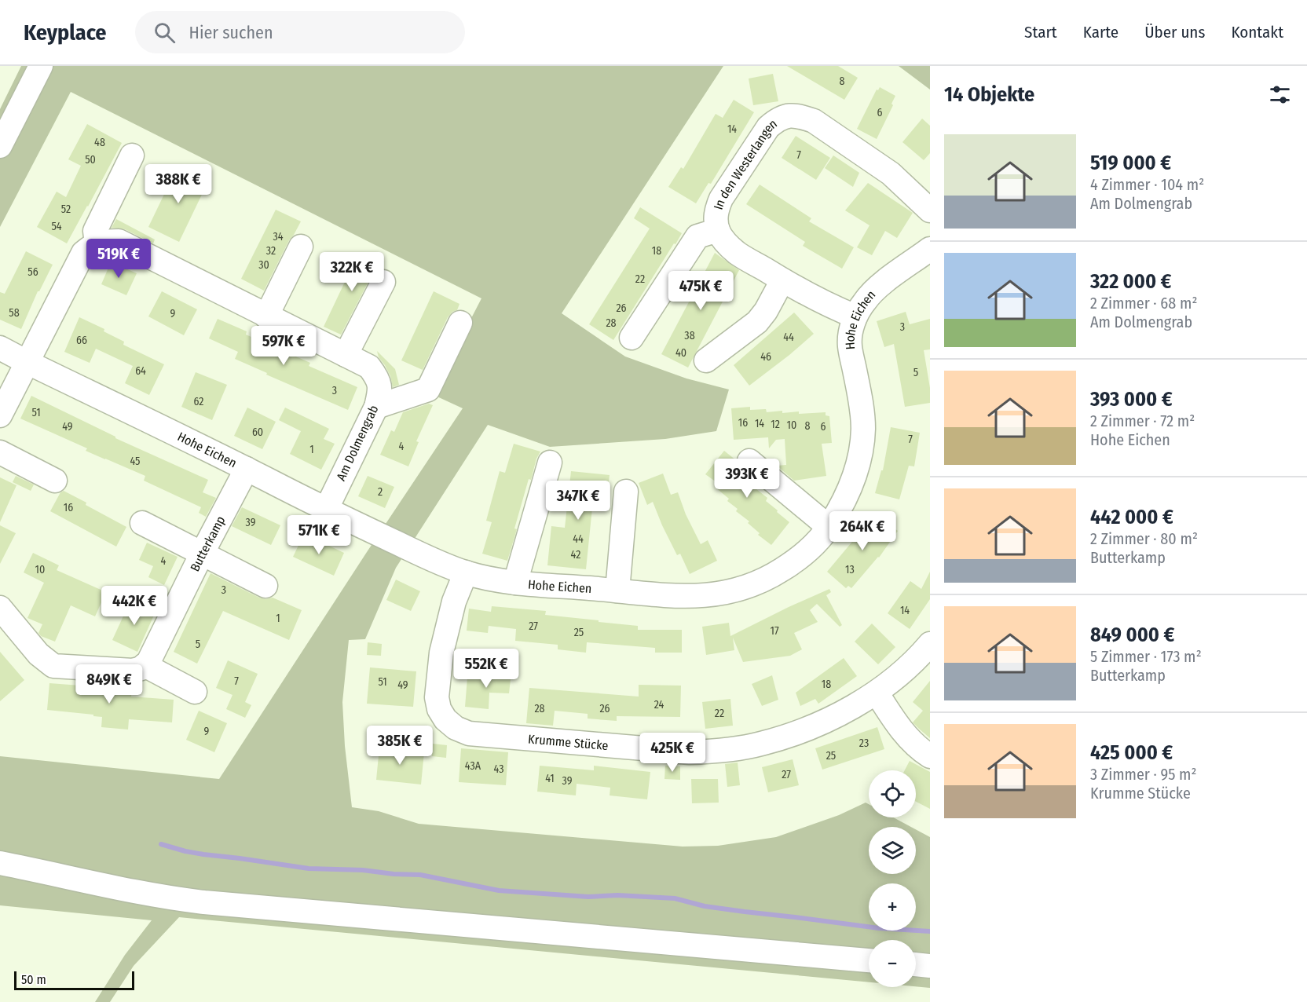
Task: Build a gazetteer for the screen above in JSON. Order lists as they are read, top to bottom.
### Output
{
  "streets": {
    "street": [
      "In den Westerlangen",
      "Hohe Eichen",
      "Am Dolmengrab",
      "Butterkamp",
      "Krumme Stücke"
    ]
  },
  "crossings": [
    ["In den Westerlangen", "Hohe Eichen"],
    ["Hohe Eichen", "Am Dolmengrab"],
    ["Hohe Eichen", "Butterkamp"],
    ["Hohe Eichen", "Krumme Stücke"]
  ],
  "house_numbers": [
    "8",
    "6",
    "14",
    "48",
    "7",
    "50",
    "52",
    "54",
    "34",
    "32",
    "18",
    "30",
    "56",
    "22",
    "26",
    "58",
    "9",
    "28",
    "3",
    "38",
    "44",
    "66",
    "40",
    "46",
    "64",
    "5",
    "3",
    "62",
    "51",
    "16",
    "14",
    "12",
    "10",
    "8",
    "49",
    "6",
    "60",
    "7",
    "4",
    "1",
    "45",
    "2",
    "16",
    "39",
    "44",
    "42",
    "4",
    "10",
    "13",
    "3",
    "14",
    "1",
    "27",
    "17",
    "25",
    "5",
    "7",
    "51",
    "18",
    "49",
    "24",
    "28",
    "26",
    "22",
    "9",
    "23",
    "25",
    "43A",
    "43",
    "27",
    "41",
    "39"
  ],
  "scale_bar": "50 m",
  "page": {
    "header": "Keyplace",
    "search": "Hier suchen",
    "nav": [
      "Start",
      "Karte",
      "Über uns",
      "Kontakt"
    ],
    "heading": "14 Objekte",
    "list": [
      {
        "name": "519 000 €",
        "note": "4 Zimmer · 104 m² · Am Dolmengrab"
      },
      {
        "name": "322 000 €",
        "note": "2 Zimmer · 68 m² · Am Dolmengrab"
      },
      {
        "name": "393 000 €",
        "note": "2 Zimmer · 72 m² · Hohe Eichen"
      },
      {
        "name": "442 000 €",
        "note": "2 Zimmer · 80 m² · Butterkamp"
      },
      {
        "name": "849 000 €",
        "note": "5 Zimmer · 173 m² · Butterkamp"
      },
      {
        "name": "425 000 €",
        "note": "3 Zimmer · 95 m² · Krumme Stücke"
      }
    ],
    "price": [
      "388K €",
      "519K €",
      "322K €",
      "475K €",
      "597K €",
      "393K €",
      "347K €",
      "264K €",
      "571K €",
      "442K €",
      "552K €",
      "849K €",
      "385K €",
      "425K €"
    ],
    "map_buttons": ["+", "−"],
    "scale": "50 m"
  }
}
